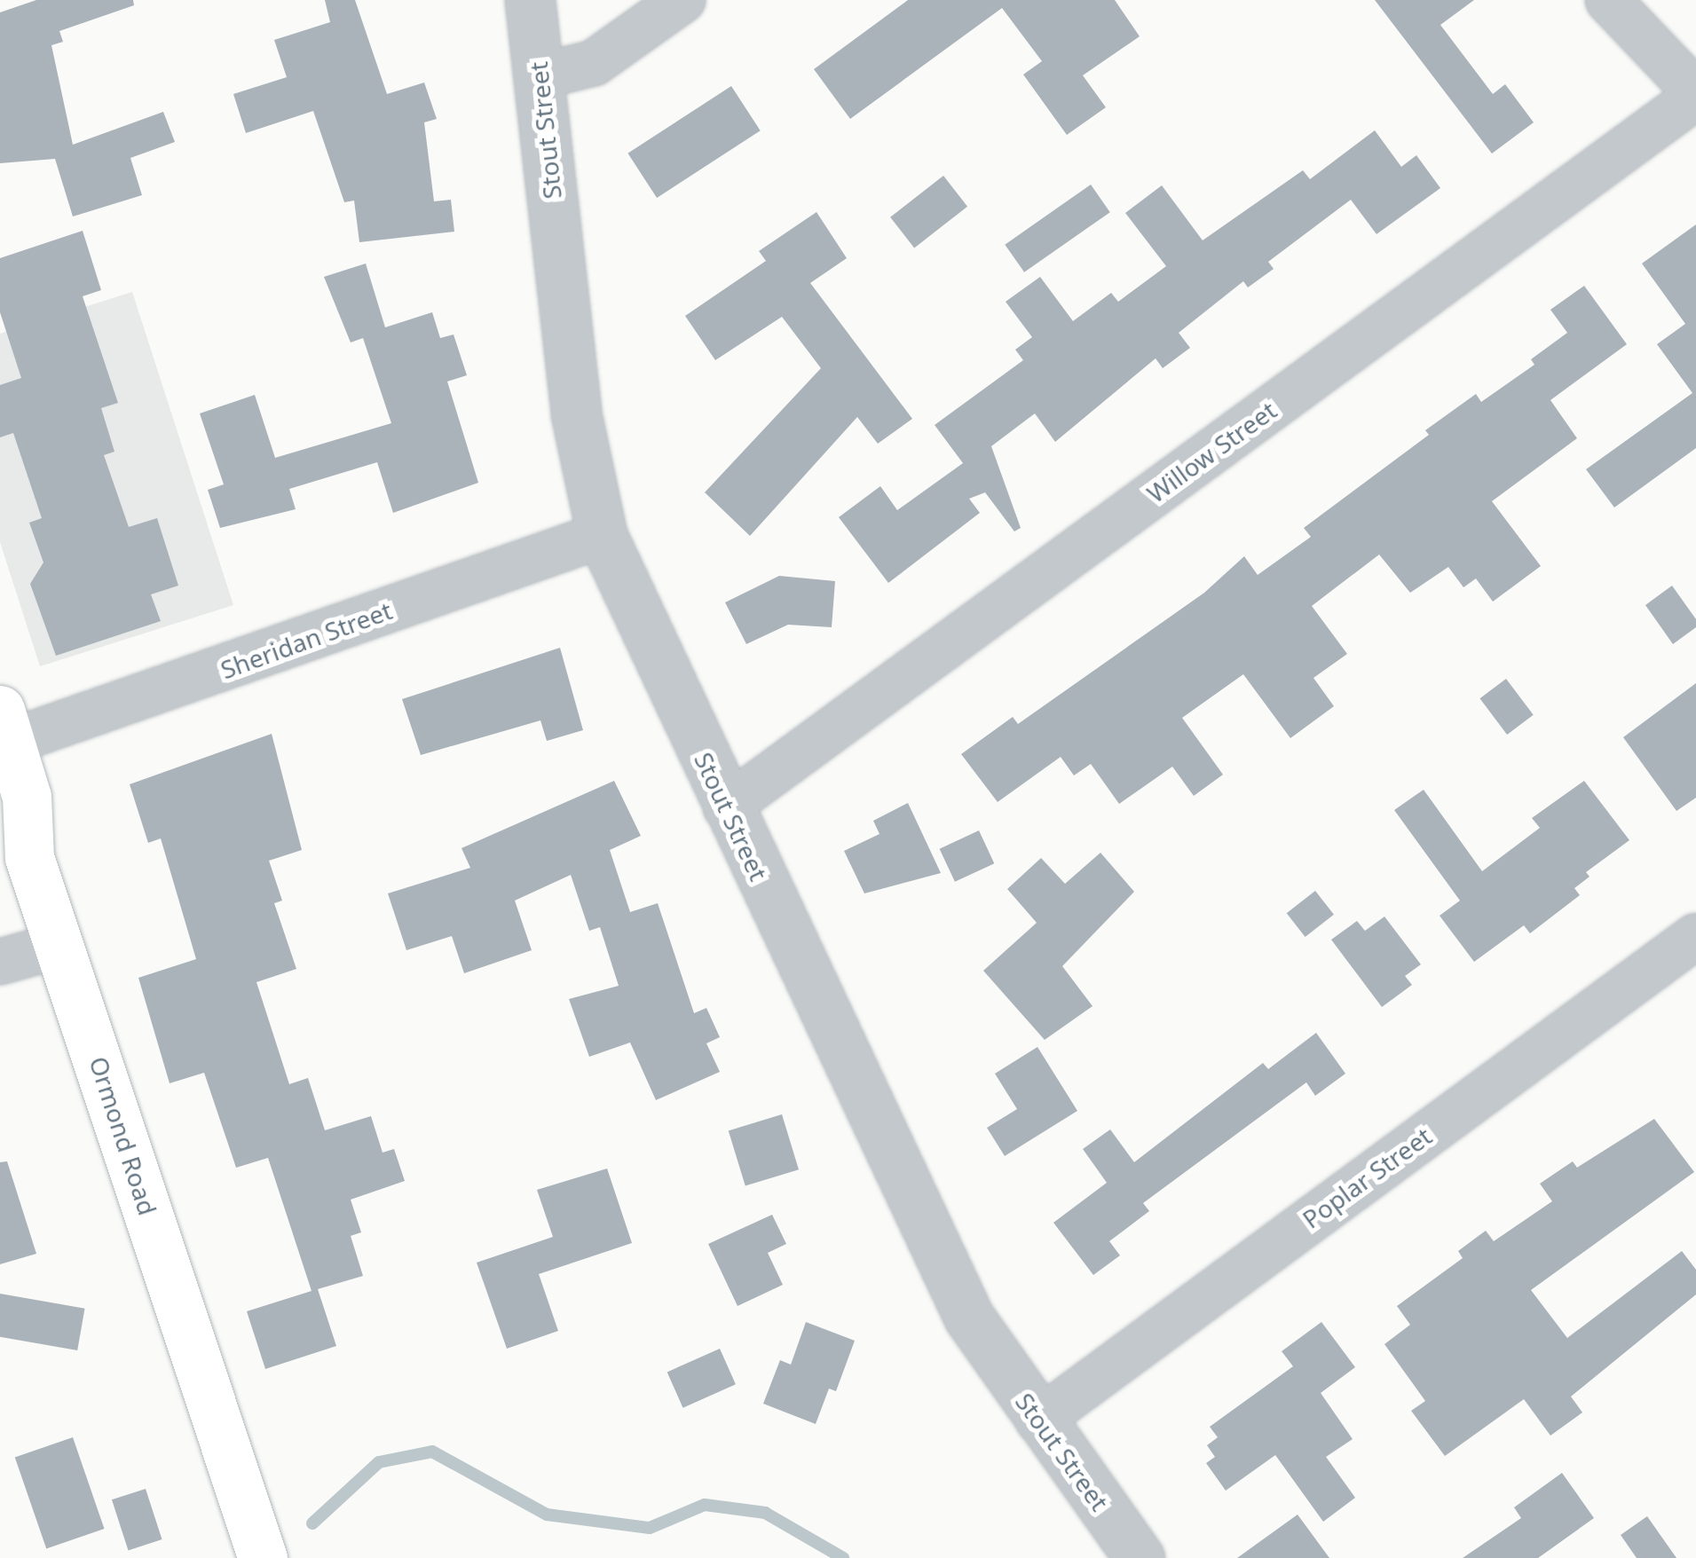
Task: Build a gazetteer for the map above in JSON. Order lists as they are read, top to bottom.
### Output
{
  "streets": {
    "main road": ["Ormond Road"],
    "street": [
      "Stout Street",
      "Willow Street",
      "Sheridan Street",
      "Poplar Street"
    ]
  },
  "crossings": [
    ["Stout Street", "Willow Street"],
    ["Stout Street", "Sheridan Street"],
    ["Stout Street", "Poplar Street"],
    ["Sheridan Street", "Ormond Road"]
  ]
}
